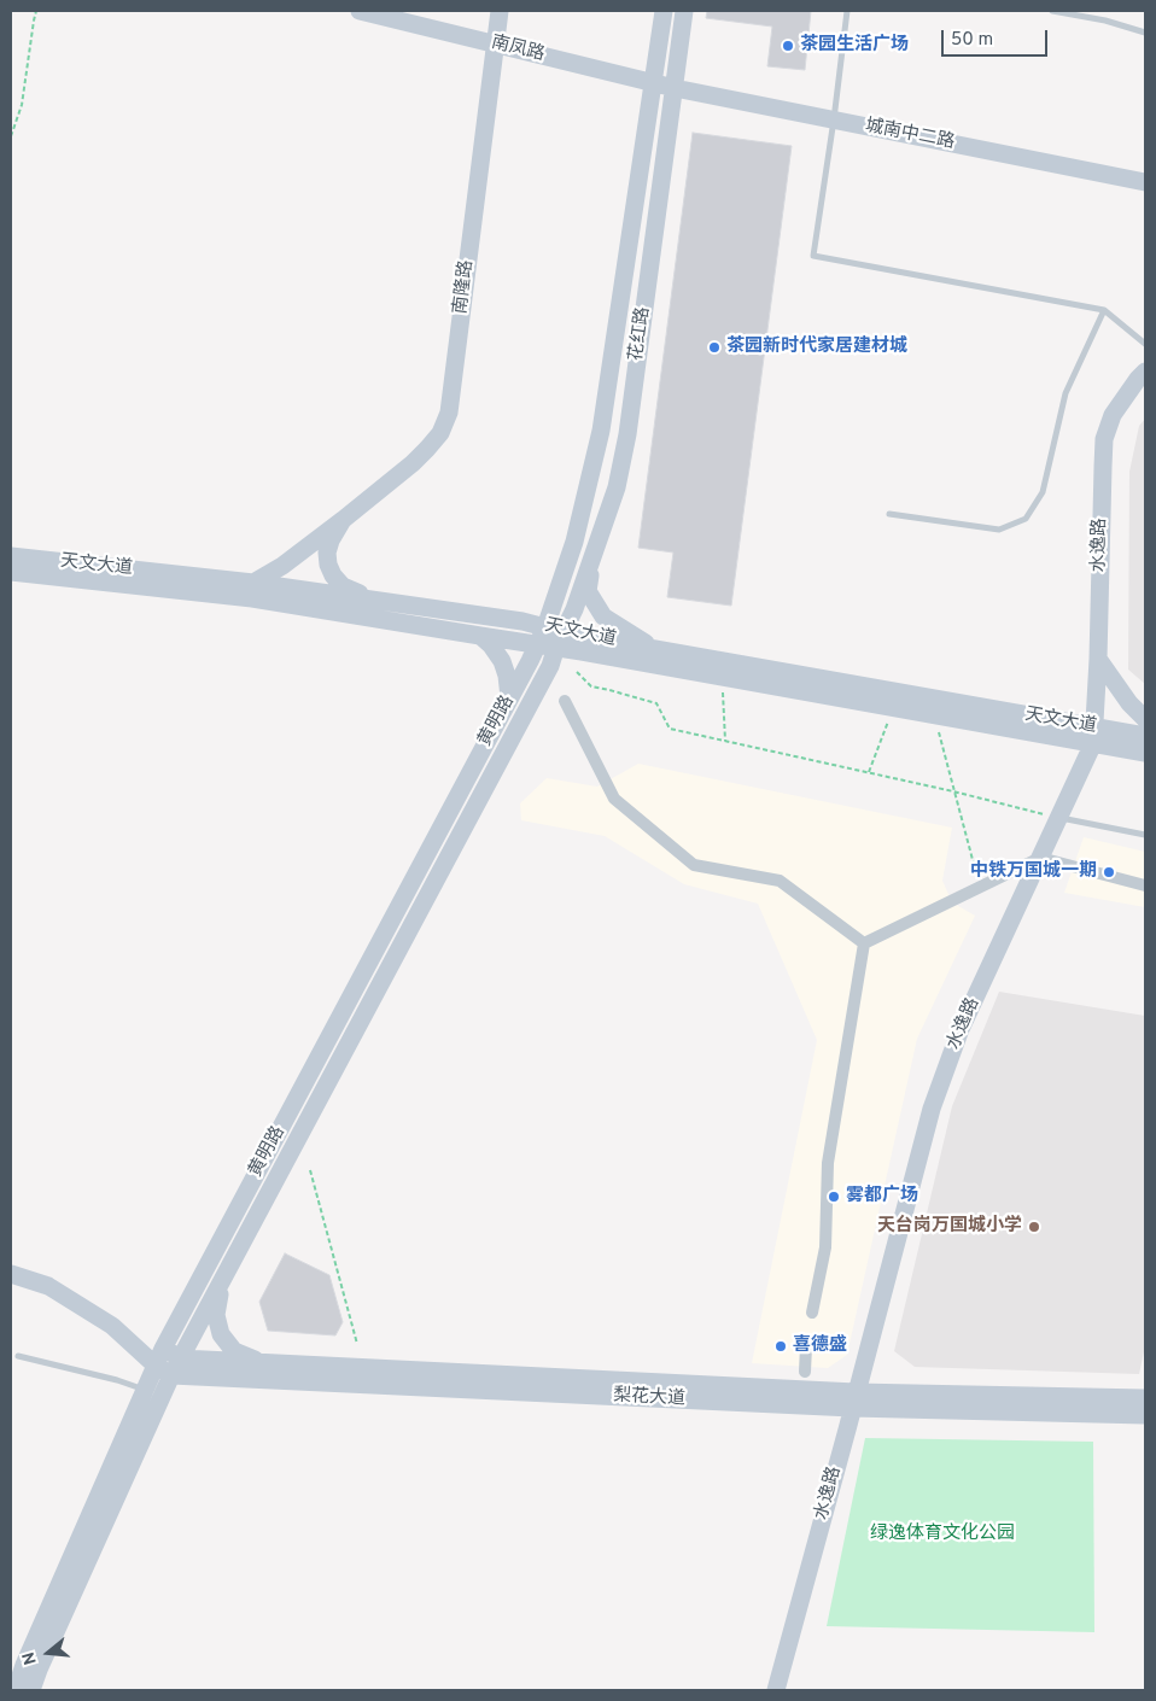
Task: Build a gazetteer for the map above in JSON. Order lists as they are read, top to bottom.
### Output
{
  "streets": {
    "main road": [
      "南凤路",
      "城南中二路",
      "南隆路",
      "花红路",
      "水逸路",
      "天文大道",
      "黄明路",
      "梨花大道"
    ]
  },
  "crossings": [
    ["南凤路", "城南中二路"],
    ["南凤路", "南隆路"],
    ["南凤路", "花红路"],
    ["城南中二路", "花红路"],
    ["南隆路", "天文大道"],
    ["花红路", "天文大道"],
    ["花红路", "黄明路"],
    ["水逸路", "天文大道"],
    ["水逸路", "梨花大道"],
    ["天文大道", "黄明路"],
    ["黄明路", "梨花大道"]
  ],
  "parks": ["绿逸体育文化公园"],
  "places": [
    "茶园生活广场",
    "茶园新时代家居建材城",
    "中铁万国城一期",
    "雾都广场",
    "天台岗万国城小学",
    "喜德盛"
  ],
  "scale_bar": "50 m",
  "north": "left"
}
